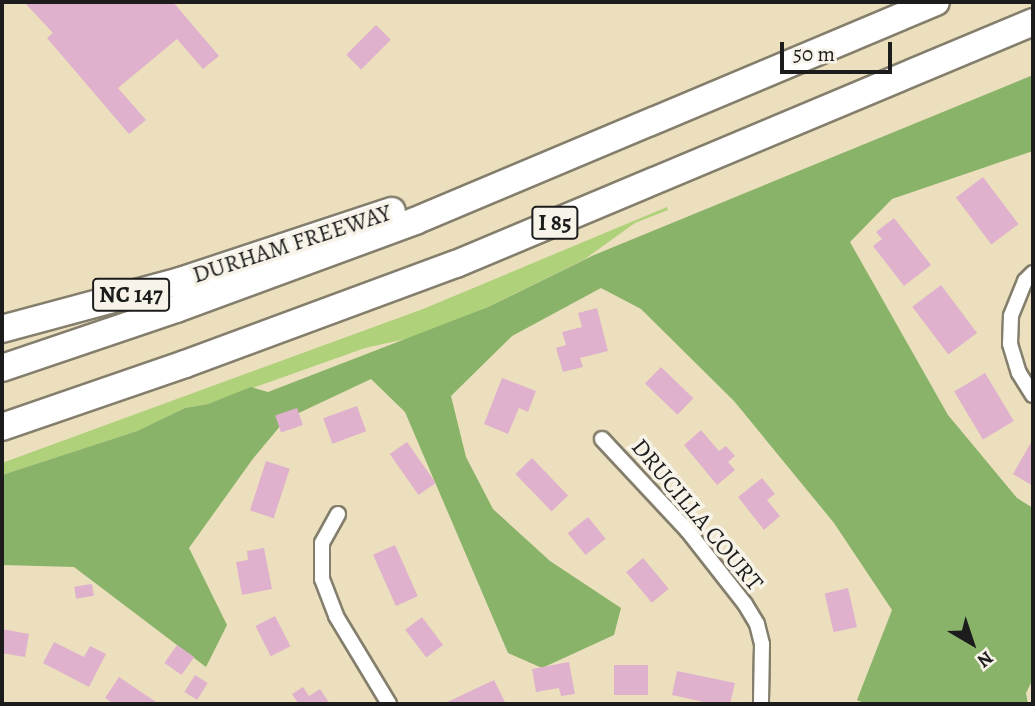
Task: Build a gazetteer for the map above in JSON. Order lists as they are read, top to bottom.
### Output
{
  "streets": {
    "highway": ["I 85", "DURHAM FREEWAY", "NC 147"],
    "street": ["DRUCILLA COURT"]
  },
  "crossings": [
    ["I 85", "DURHAM FREEWAY"]
  ],
  "scale_bar": "50 m",
  "north": "bottom right"
}
